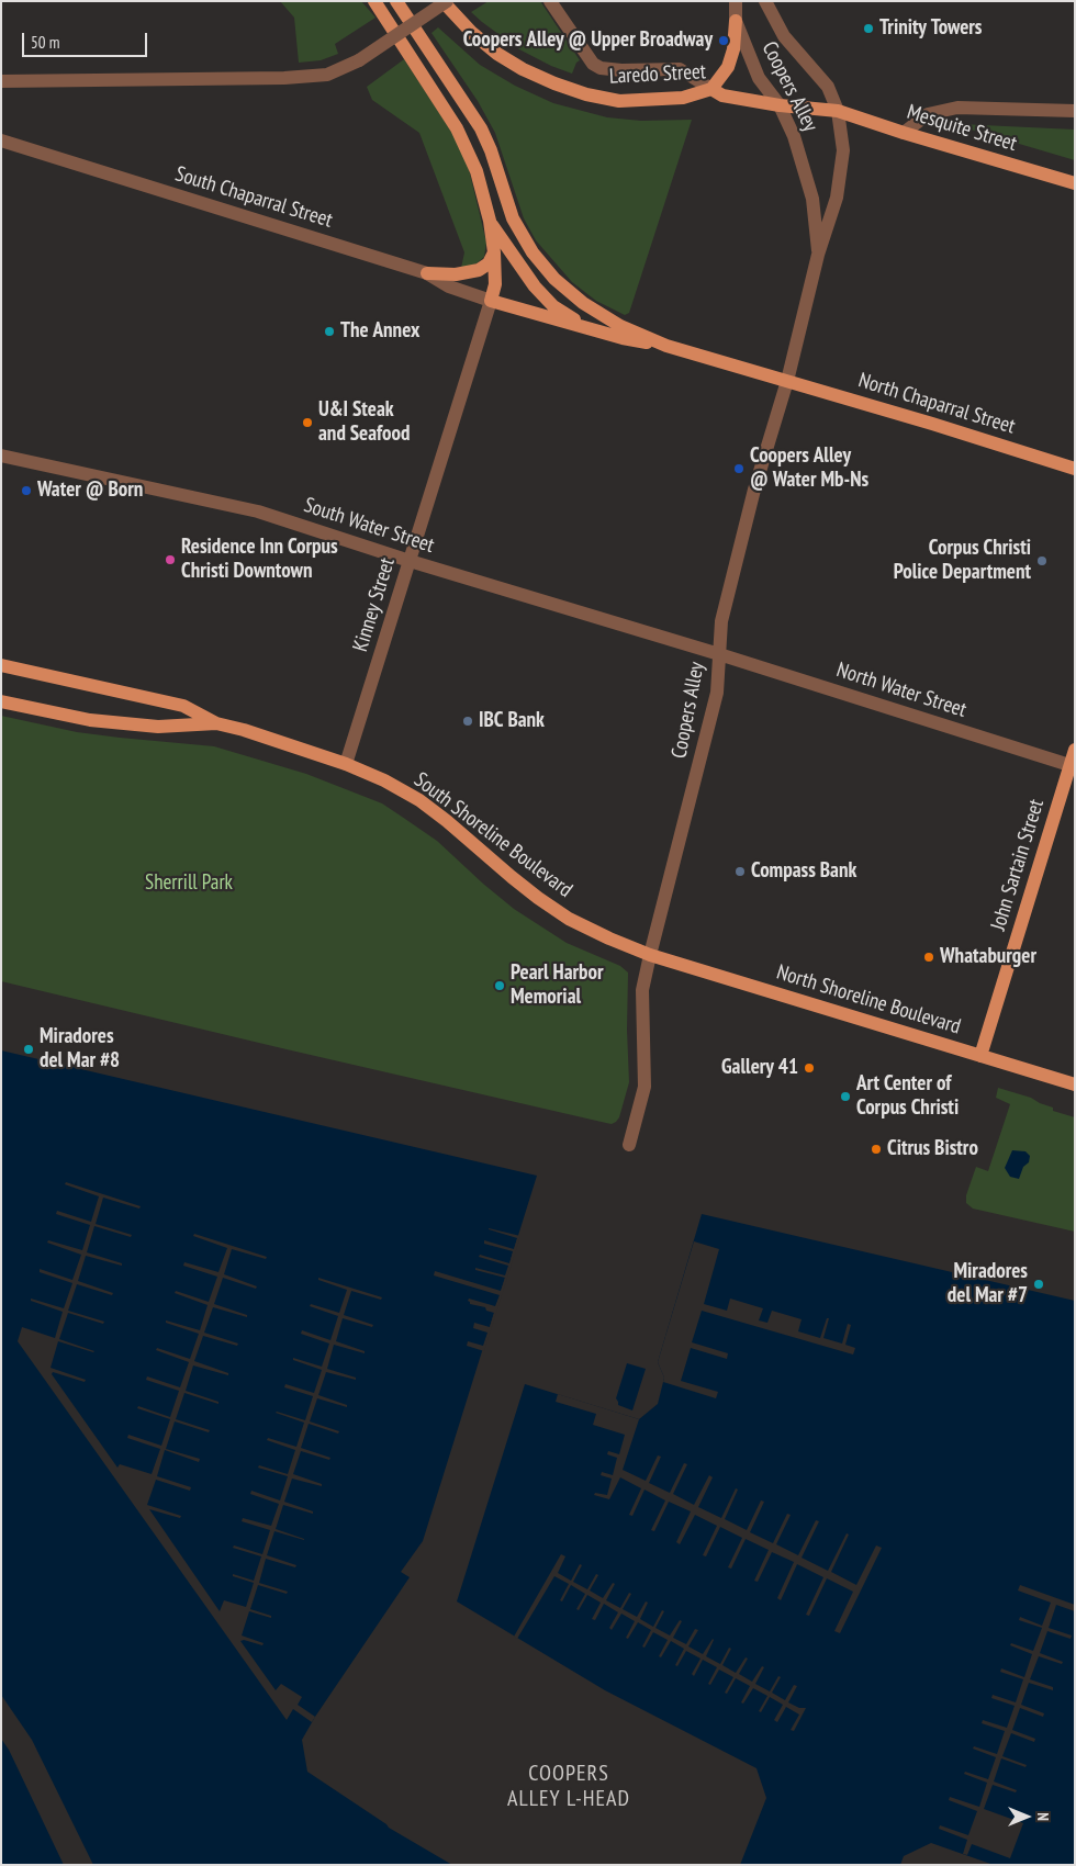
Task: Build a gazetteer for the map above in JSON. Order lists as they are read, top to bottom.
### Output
{
  "streets": {
    "main road": [
      "Laredo Street",
      "Mesquite Street",
      "North Chaparral Street",
      "South Shoreline Boulevard",
      "John Sartain Street",
      "North Shoreline Boulevard"
    ],
    "street": [
      "Coopers Alley",
      "South Chaparral Street",
      "South Water Street",
      "Kinney Street",
      "North Water Street"
    ]
  },
  "crossings": [
    ["Laredo Street", "Coopers Alley"],
    ["Laredo Street", "Mesquite Street"],
    ["Coopers Alley", "Mesquite Street"],
    ["Coopers Alley", "North Chaparral Street"],
    ["Coopers Alley", "South Water Street"],
    ["Coopers Alley", "North Water Street"],
    ["Coopers Alley", "South Shoreline Boulevard"],
    ["Coopers Alley", "North Shoreline Boulevard"],
    ["South Chaparral Street", "Kinney Street"],
    ["South Water Street", "Kinney Street"],
    ["South Water Street", "North Water Street"],
    ["Kinney Street", "South Shoreline Boulevard"],
    ["North Water Street", "John Sartain Street"],
    ["South Shoreline Boulevard", "North Shoreline Boulevard"],
    ["John Sartain Street", "North Shoreline Boulevard"]
  ],
  "districts": ["COOPERS ALLEY L-HEAD"],
  "parks": ["Sherrill Park"],
  "places": [
    "Trinity Towers",
    "Coopers Alley @ Upper Broadway",
    "The Annex",
    "U&I Steak and Seafood",
    "Coopers Alley @ Water Mb-Ns",
    "Water @ Born",
    "Residence Inn Corpus Christi Downtown",
    "Corpus Christi Police Department",
    "IBC Bank",
    "Compass Bank",
    "Whataburger",
    "Pearl Harbor Memorial",
    "Miradores del Mar #8",
    "Gallery 41",
    "Art Center of Corpus Christi",
    "Citrus Bistro",
    "Miradores del Mar #7"
  ],
  "scale_bar": "50 m",
  "north": "right"
}
